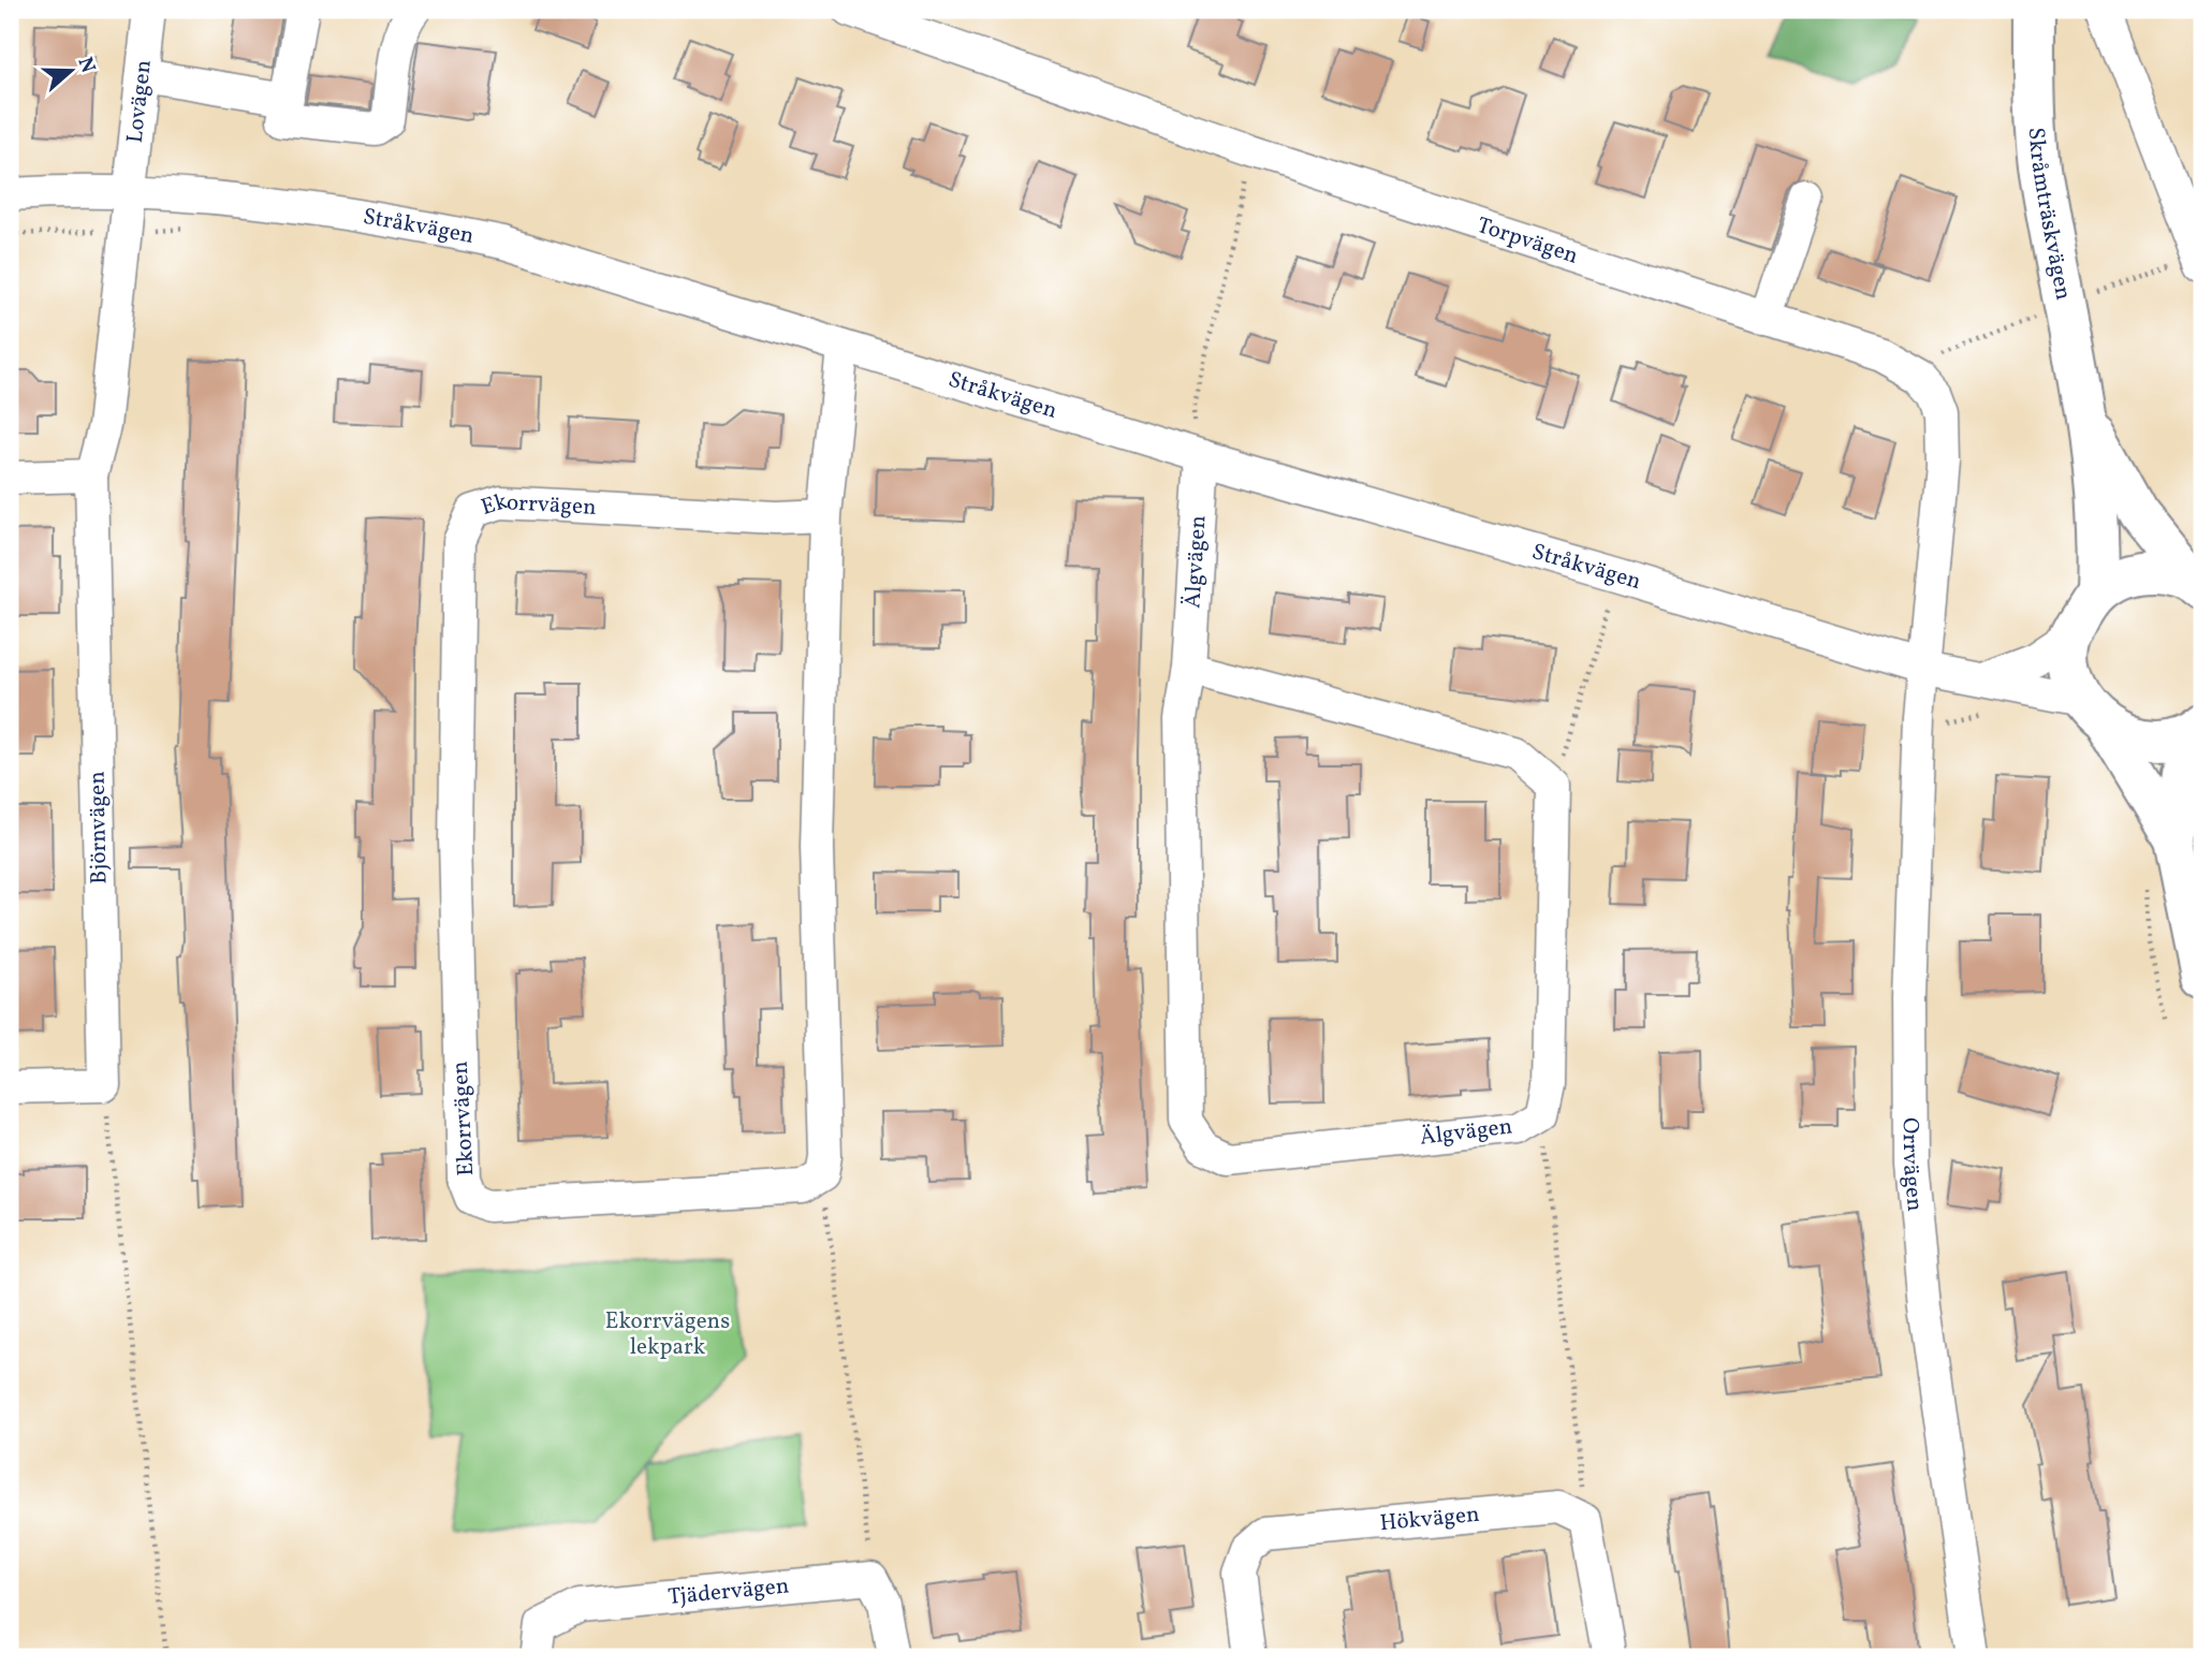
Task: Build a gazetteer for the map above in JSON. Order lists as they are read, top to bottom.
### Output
{
  "streets": {
    "main road": ["Skråmträskvägen"],
    "street": [
      "Lovägen",
      "Stråkvägen",
      "Torpvägen",
      "Ekorrvägen",
      "Älgvägen",
      "Björnvägen",
      "Orrvägen",
      "Hökvägen",
      "Tjädervägen"
    ]
  },
  "crossings": [
    ["Lovägen", "Stråkvägen"],
    ["Lovägen", "Björnvägen"],
    ["Stråkvägen", "Torpvägen"],
    ["Stråkvägen", "Älgvägen"],
    ["Stråkvägen", "Björnvägen"],
    ["Stråkvägen", "Orrvägen"],
    ["Torpvägen", "Orrvägen"]
  ],
  "parks": ["Ekorrvägens lekpark"],
  "north": "right"
}
